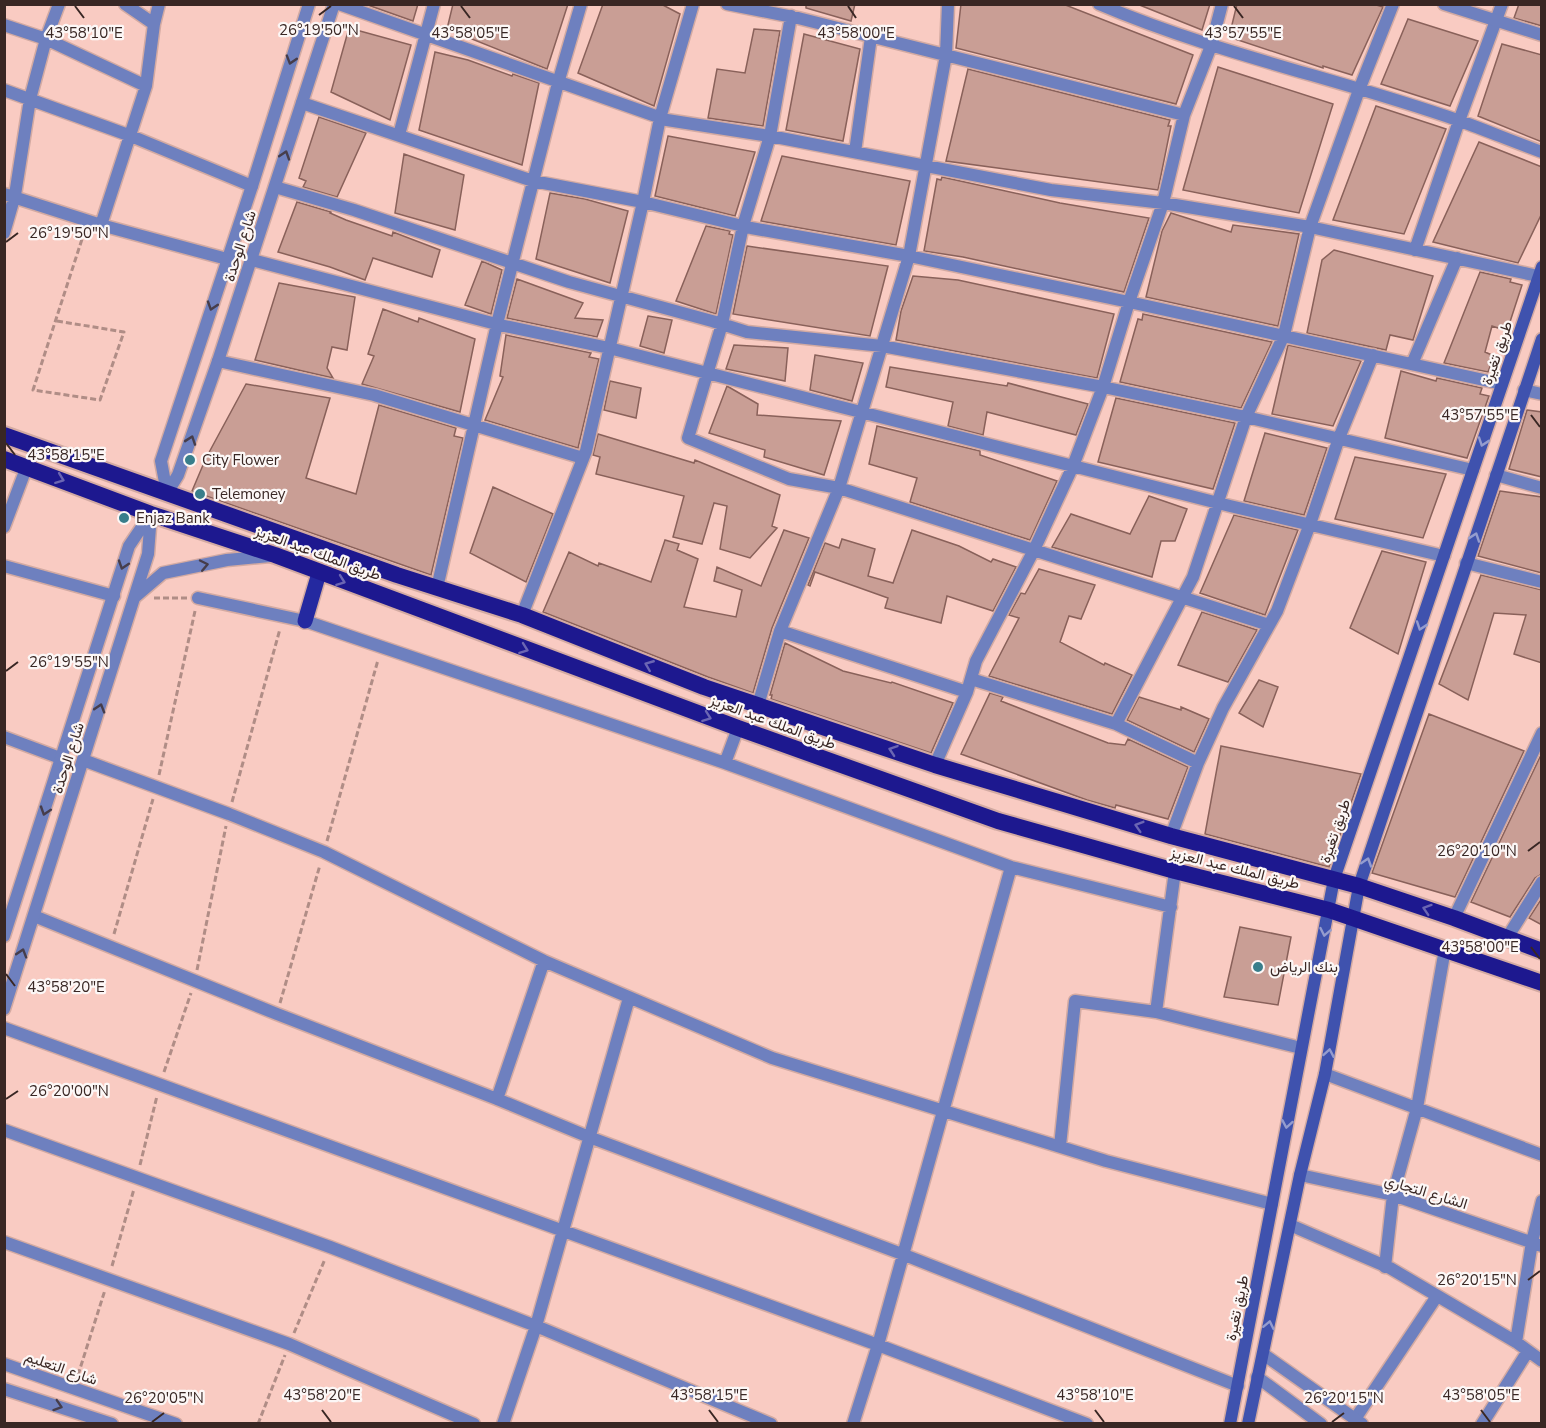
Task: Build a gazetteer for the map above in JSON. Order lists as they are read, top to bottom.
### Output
{
  "streets": {
    "highway": ["طريق الملك عبد العزيز"],
    "main road": ["طريق تغيرة"],
    "street": ["شارع الوحدة", "الشارع التجاري", "شارع التعليم"]
  },
  "crossings": [
    ["شارع الوحدة", "طريق الملك عبد العزيز"],
    ["طريق تغيرة", "طريق الملك عبد العزيز"]
  ],
  "places": [
    "City Flower",
    "Telemoney",
    "Enjaz Bank",
    "بنك الرياض"
  ],
  "coordinates": [
    "26°19'50\"N",
    "43°58'10\"E",
    "43°58'05\"E",
    "43°58'00\"E",
    "43°57'55\"E",
    "43°58'15\"E",
    "26°19'55\"N",
    "26°20'10\"N",
    "43°58'20\"E",
    "26°20'00\"N",
    "26°20'15\"N",
    "26°20'05\"N"
  ]
}
